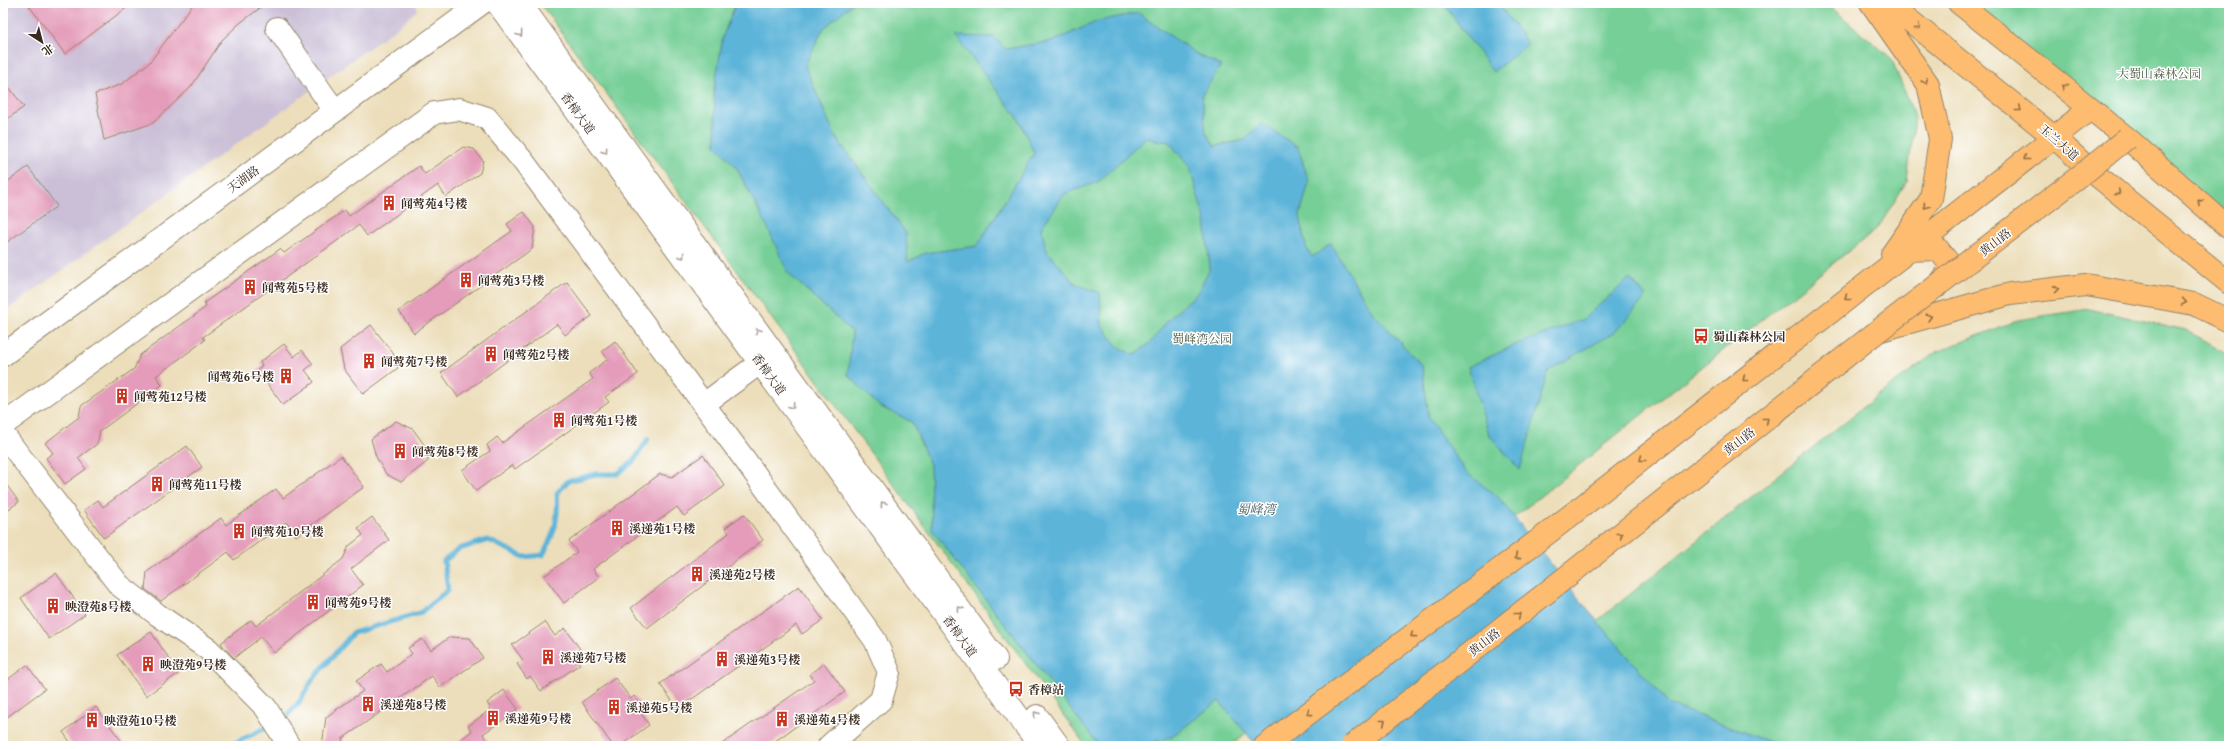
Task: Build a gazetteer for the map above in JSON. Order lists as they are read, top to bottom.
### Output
{
  "streets": {
    "main road": ["玉兰大道", "黄山路"],
    "street": ["香樟大道", "天湖路"]
  },
  "crossings": [
    ["玉兰大道", "黄山路"]
  ],
  "water": ["蜀峰湾"],
  "parks": ["大蜀山森林公园", "蜀峰湾公园"],
  "places": {
    "building": [
      "闻莺苑4号楼",
      "闻莺苑3号楼",
      "闻莺苑5号楼",
      "闻莺苑2号楼",
      "闻莺苑7号楼",
      "闻莺苑6号楼",
      "闻莺苑12号楼",
      "闻莺苑1号楼",
      "闻莺苑8号楼",
      "闻莺苑11号楼",
      "溪递苑1号楼",
      "闻莺苑10号楼",
      "溪递苑2号楼",
      "闻莺苑9号楼",
      "映澄苑8号楼",
      "溪递苑7号楼",
      "溪递苑3号楼",
      "映澄苑9号楼",
      "溪递苑8号楼",
      "溪递苑5号楼",
      "溪递苑9号楼",
      "溪递苑4号楼",
      "映澄苑10号楼"
    ],
    "bus stop": ["蜀山森林公园", "香樟站"]
  },
  "north": "bottom right"
}
